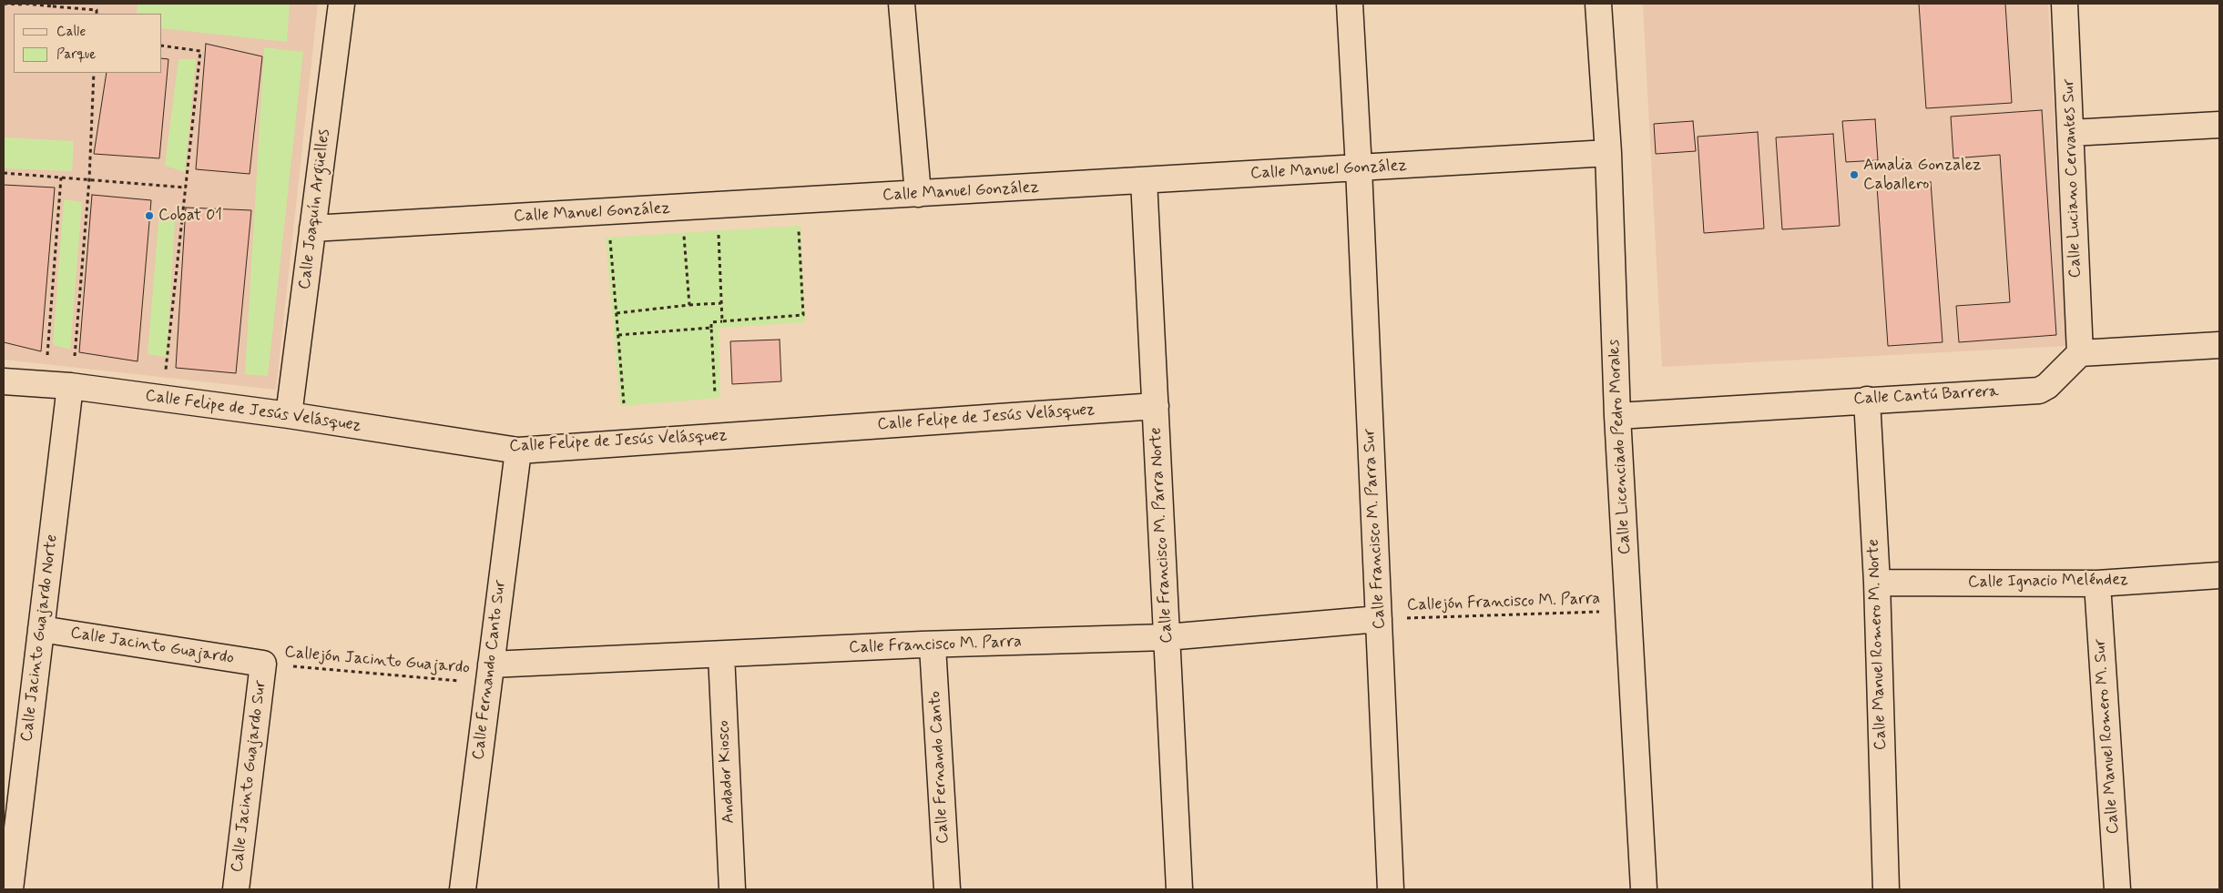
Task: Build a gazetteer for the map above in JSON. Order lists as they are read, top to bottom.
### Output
{
  "streets": {
    "street": [
      "Calle Manuel González",
      "Calle Luciano Cervantes Sur",
      "Calle Joaquín Argüelles",
      "Calle Cantú Barrera",
      "Calle Felipe de Jesús Velásquez",
      "Calle Licenciado Pedro Morales",
      "Calle Francisco M. Parra Sur",
      "Calle Francisco M. Parra Norte",
      "Calle Ignacio Meléndez",
      "Calle Jacinto Guajardo Norte",
      "Calle Manuel Romero M. Norte",
      "Calle Francisco M. Parra",
      "Calle Jacinto Guajardo",
      "Calle Fernando Canto Sur",
      "Calle Manuel Romero M. Sur",
      "Calle Fernando Canto",
      "Andador Kiosco",
      "Calle Jacinto Guajardo Sur"
    ],
    "path": ["Callejón Francisco M. Parra", "Callejón Jacinto Guajardo"]
  },
  "crossings": [
    ["Calle Manuel González", "Calle Joaquín Argüelles"],
    ["Calle Manuel González", "Calle Licenciado Pedro Morales"],
    ["Calle Manuel González", "Calle Francisco M. Parra Sur"],
    ["Calle Manuel González", "Calle Francisco M. Parra Norte"],
    ["Calle Luciano Cervantes Sur", "Calle Cantú Barrera"],
    ["Calle Joaquín Argüelles", "Calle Felipe de Jesús Velásquez"],
    ["Calle Cantú Barrera", "Calle Licenciado Pedro Morales"],
    ["Calle Cantú Barrera", "Calle Manuel Romero M. Norte"],
    ["Calle Felipe de Jesús Velásquez", "Calle Francisco M. Parra Norte"],
    ["Calle Felipe de Jesús Velásquez", "Calle Jacinto Guajardo Norte"],
    ["Calle Felipe de Jesús Velásquez", "Calle Fernando Canto Sur"],
    ["Calle Licenciado Pedro Morales", "Callejón Francisco M. Parra"],
    ["Calle Francisco M. Parra Sur", "Callejón Francisco M. Parra"],
    ["Calle Francisco M. Parra Sur", "Calle Francisco M. Parra"],
    ["Calle Francisco M. Parra Norte", "Calle Francisco M. Parra"],
    ["Calle Ignacio Meléndez", "Calle Manuel Romero M. Norte"],
    ["Calle Ignacio Meléndez", "Calle Manuel Romero M. Sur"],
    ["Callejón Francisco M. Parra", "Calle Francisco M. Parra"],
    ["Calle Jacinto Guajardo Norte", "Calle Jacinto Guajardo"],
    ["Calle Francisco M. Parra", "Callejón Jacinto Guajardo"],
    ["Calle Francisco M. Parra", "Calle Fernando Canto Sur"],
    ["Calle Francisco M. Parra", "Calle Fernando Canto"],
    ["Calle Francisco M. Parra", "Andador Kiosco"],
    ["Calle Jacinto Guajardo", "Callejón Jacinto Guajardo"],
    ["Calle Jacinto Guajardo", "Calle Jacinto Guajardo Sur"],
    ["Callejón Jacinto Guajardo", "Calle Fernando Canto Sur"],
    ["Callejón Jacinto Guajardo", "Calle Jacinto Guajardo Sur"]
  ],
  "places": ["Amalia Gonzalez Caballero", "Cobat 01"],
  "legend": ["Calle", "Parque"]
}
